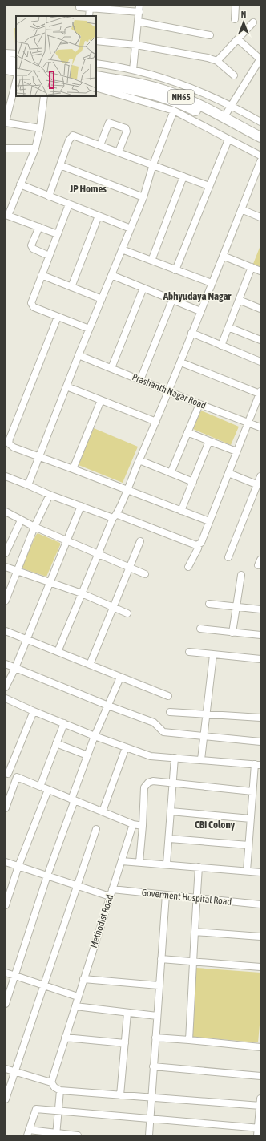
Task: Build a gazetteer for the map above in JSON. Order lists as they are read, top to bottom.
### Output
{
  "streets": {
    "highway": ["NH65"],
    "street": ["Prashanth Nagar Road", "Goverment Hospital Road", "Methodist Road"]
  },
  "crossings": [
    ["Goverment Hospital Road", "Methodist Road"]
  ],
  "districts": ["JP Homes", "Abhyudaya Nagar", "CBI Colony"],
  "north": "top"
}
